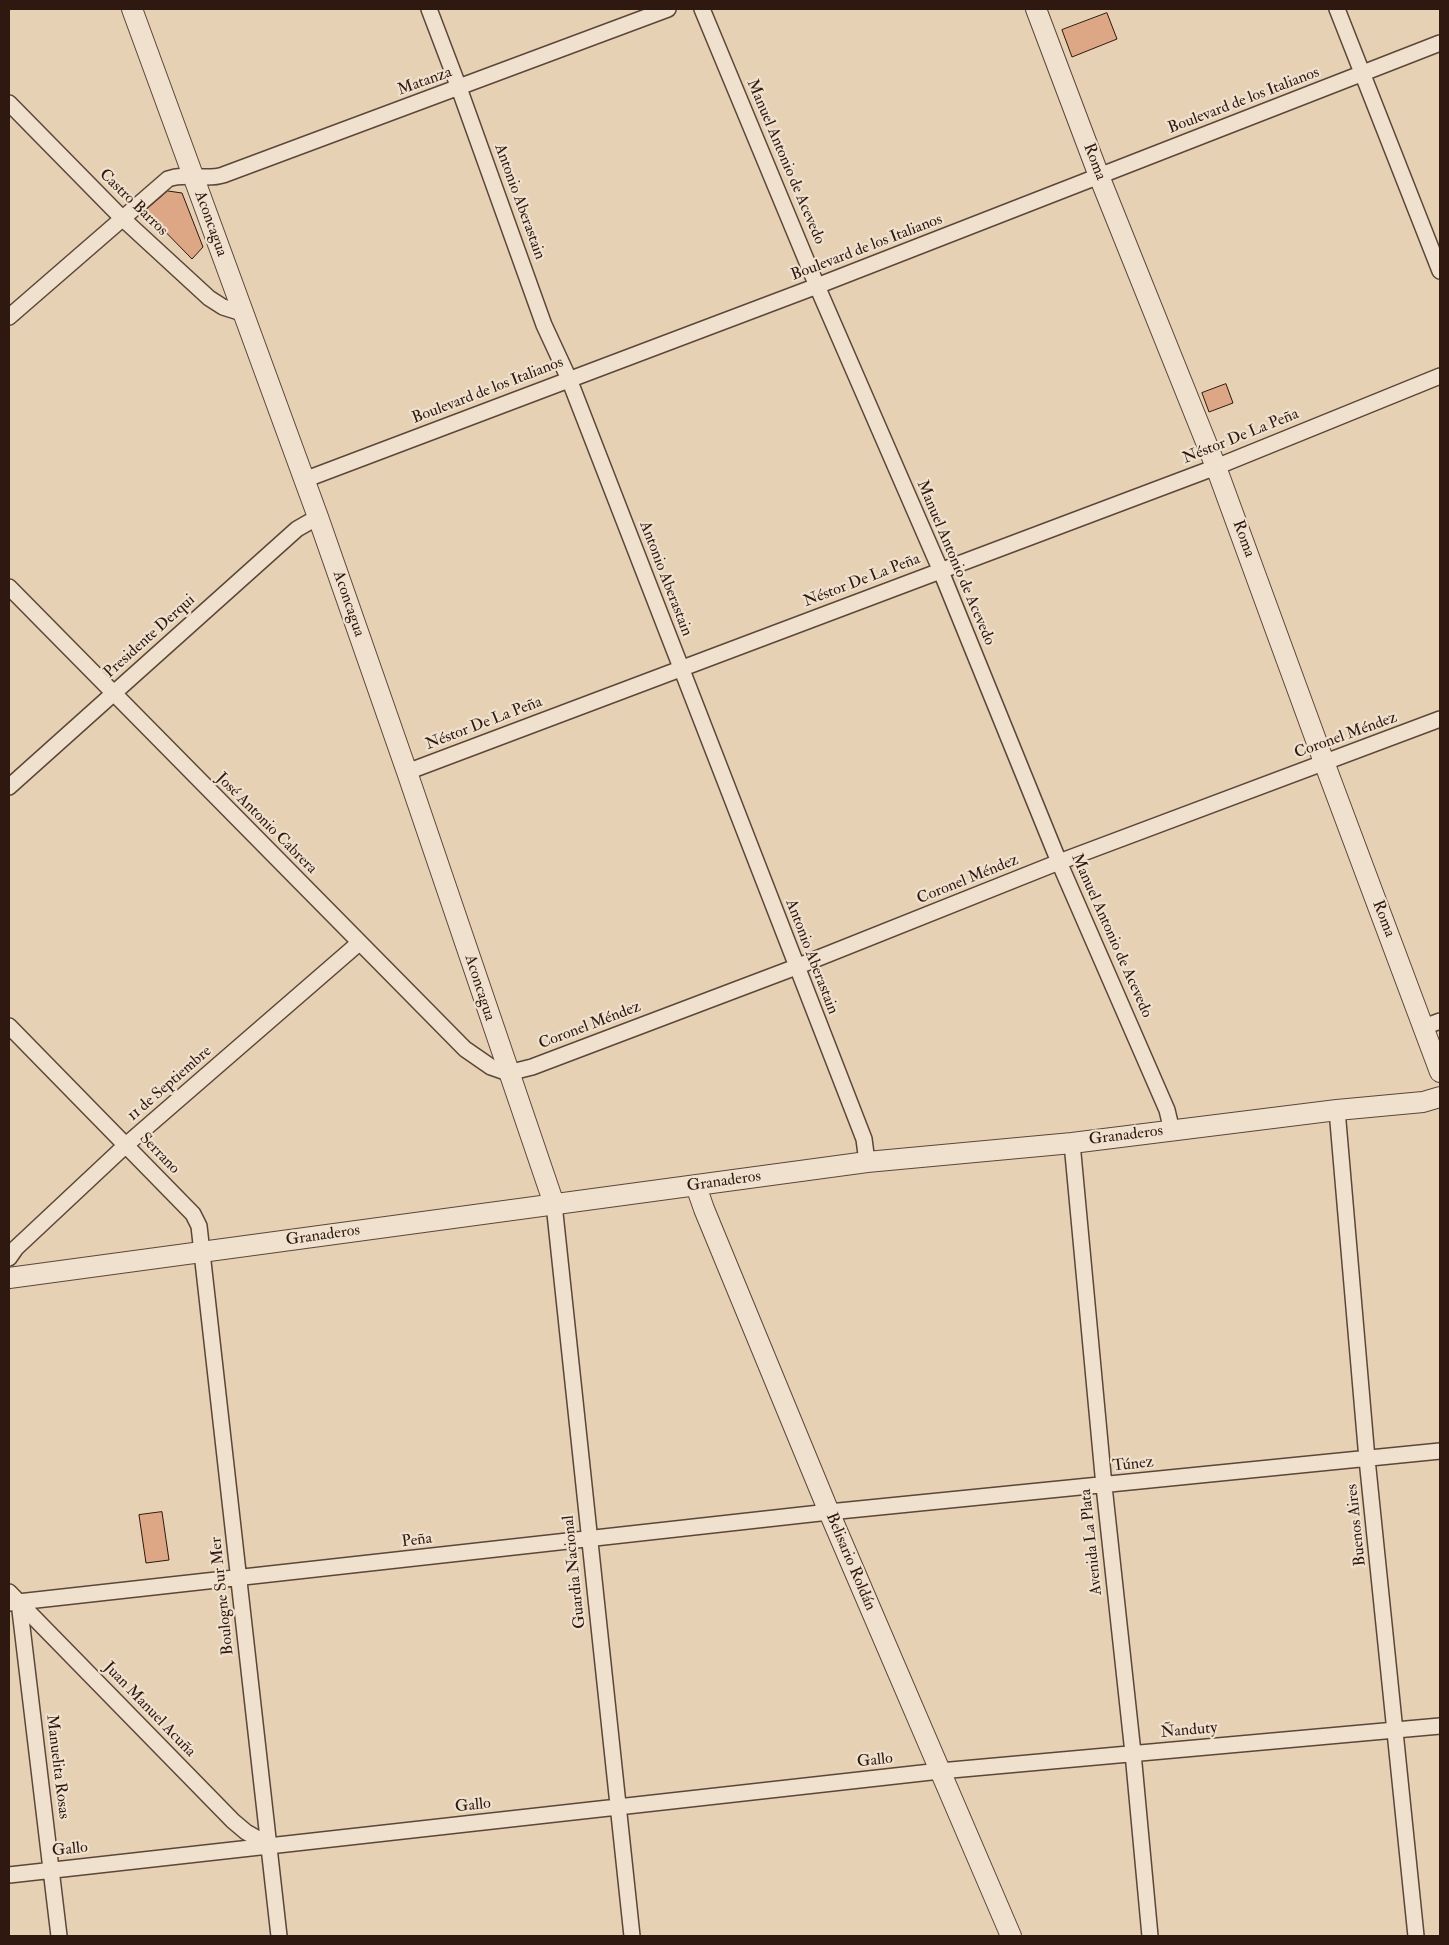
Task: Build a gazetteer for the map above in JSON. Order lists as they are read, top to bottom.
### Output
{
  "streets": {
    "street": [
      "Matanza",
      "Boulevard de los Italianos",
      "Manuel Antonio de Acevedo",
      "Roma",
      "Antonio Aberastain",
      "Castro Barros",
      "Aconcagua",
      "Néstor De La Peña",
      "Presidente Derqui",
      "Coronel Méndez",
      "José Antonio Cabrera",
      "11 de Septiembre",
      "Granaderos",
      "Serrano",
      "Túnez",
      "Buenos Aires",
      "Peña",
      "Avenida La Plata",
      "Belisario Roldán",
      "Guardia Nacional",
      "Boulogne Sur Mer",
      "Juan Manuel Acuña",
      "Ñanduty",
      "Gallo",
      "Manuelita Rosas"
    ]
  },
  "crossings": [
    ["Matanza", "Antonio Aberastain"],
    ["Matanza", "Castro Barros"],
    ["Matanza", "Aconcagua"],
    ["Boulevard de los Italianos", "Manuel Antonio de Acevedo"],
    ["Boulevard de los Italianos", "Roma"],
    ["Boulevard de los Italianos", "Antonio Aberastain"],
    ["Boulevard de los Italianos", "Aconcagua"],
    ["Manuel Antonio de Acevedo", "Néstor De La Peña"],
    ["Manuel Antonio de Acevedo", "Coronel Méndez"],
    ["Manuel Antonio de Acevedo", "Granaderos"],
    ["Roma", "Néstor De La Peña"],
    ["Roma", "Coronel Méndez"],
    ["Antonio Aberastain", "Néstor De La Peña"],
    ["Antonio Aberastain", "Coronel Méndez"],
    ["Antonio Aberastain", "Granaderos"],
    ["Castro Barros", "Aconcagua"],
    ["Aconcagua", "Néstor De La Peña"],
    ["Aconcagua", "Presidente Derqui"],
    ["Aconcagua", "Coronel Méndez"],
    ["Aconcagua", "José Antonio Cabrera"],
    ["Aconcagua", "Granaderos"],
    ["Aconcagua", "Guardia Nacional"],
    ["Presidente Derqui", "José Antonio Cabrera"],
    ["Coronel Méndez", "José Antonio Cabrera"],
    ["José Antonio Cabrera", "11 de Septiembre"],
    ["11 de Septiembre", "Serrano"],
    ["Granaderos", "Serrano"],
    ["Granaderos", "Buenos Aires"],
    ["Granaderos", "Avenida La Plata"],
    ["Granaderos", "Belisario Roldán"],
    ["Granaderos", "Guardia Nacional"],
    ["Granaderos", "Boulogne Sur Mer"],
    ["Serrano", "Boulogne Sur Mer"],
    ["Túnez", "Buenos Aires"],
    ["Túnez", "Peña"],
    ["Túnez", "Avenida La Plata"],
    ["Túnez", "Belisario Roldán"],
    ["Buenos Aires", "Ñanduty"],
    ["Peña", "Belisario Roldán"],
    ["Peña", "Guardia Nacional"],
    ["Peña", "Boulogne Sur Mer"],
    ["Peña", "Juan Manuel Acuña"],
    ["Peña", "Manuelita Rosas"],
    ["Avenida La Plata", "Ñanduty"],
    ["Belisario Roldán", "Ñanduty"],
    ["Belisario Roldán", "Gallo"],
    ["Guardia Nacional", "Gallo"],
    ["Boulogne Sur Mer", "Juan Manuel Acuña"],
    ["Boulogne Sur Mer", "Gallo"],
    ["Juan Manuel Acuña", "Gallo"],
    ["Juan Manuel Acuña", "Manuelita Rosas"],
    ["Ñanduty", "Gallo"],
    ["Gallo", "Manuelita Rosas"]
  ]
}
